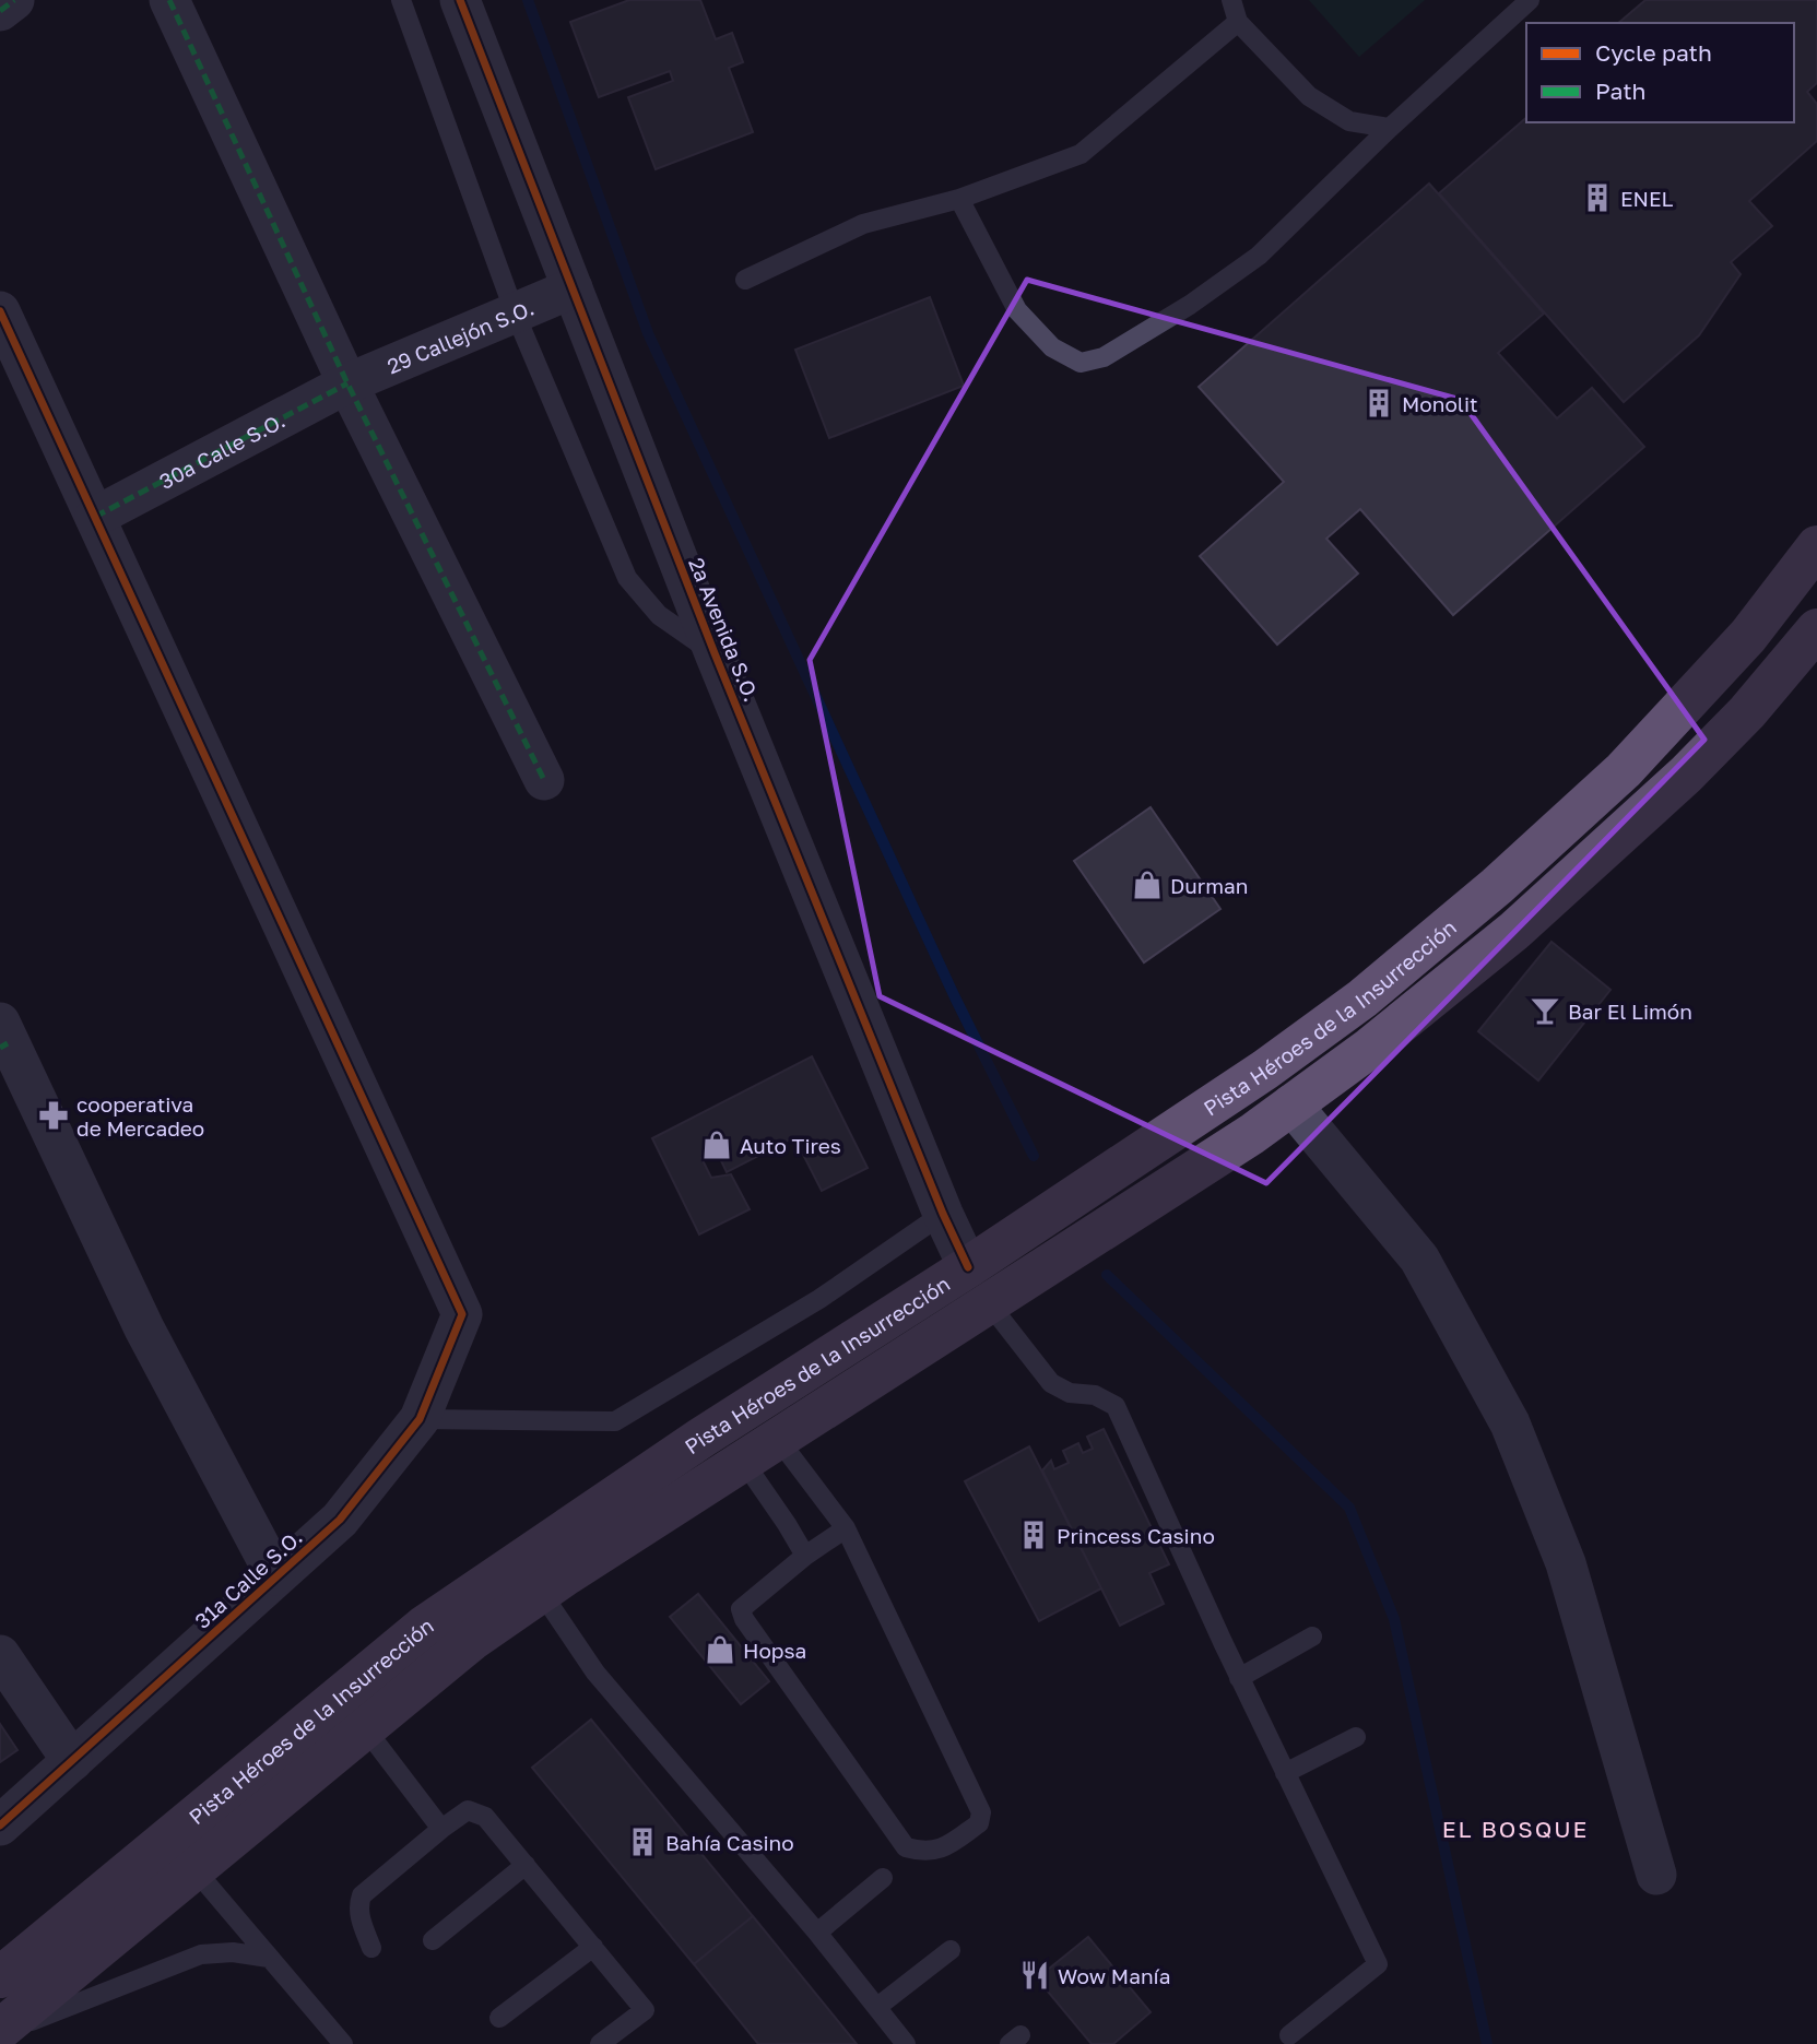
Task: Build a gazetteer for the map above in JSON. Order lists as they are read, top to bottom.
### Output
{
  "streets": {
    "main road": ["Pista Héroes de la Insurrección"],
    "street": [
      "29 Callejón S.O.",
      "30a Calle S.O.",
      "2a Avenida S.O.",
      "31a Calle S.O."
    ]
  },
  "crossings": [
    ["29 Callejón S.O.", "30a Calle S.O."],
    ["29 Callejón S.O.", "2a Avenida S.O."],
    ["30a Calle S.O.", "31a Calle S.O."],
    ["2a Avenida S.O.", "Pista Héroes de la Insurrección"]
  ],
  "districts": ["EL BOSQUE"],
  "places": {
    "building": [
      "ENEL",
      "Monolit",
      "Princess Casino",
      "Bahía Casino"
    ],
    "shop": ["Durman", "Auto Tires", "Hopsa"],
    "bar": ["Bar El Limón"],
    "pharmacy": ["cooperativa de Mercadeo"],
    "restaurant": ["Wow Manía"]
  },
  "legend": ["Cycle path", "Path"]
}
